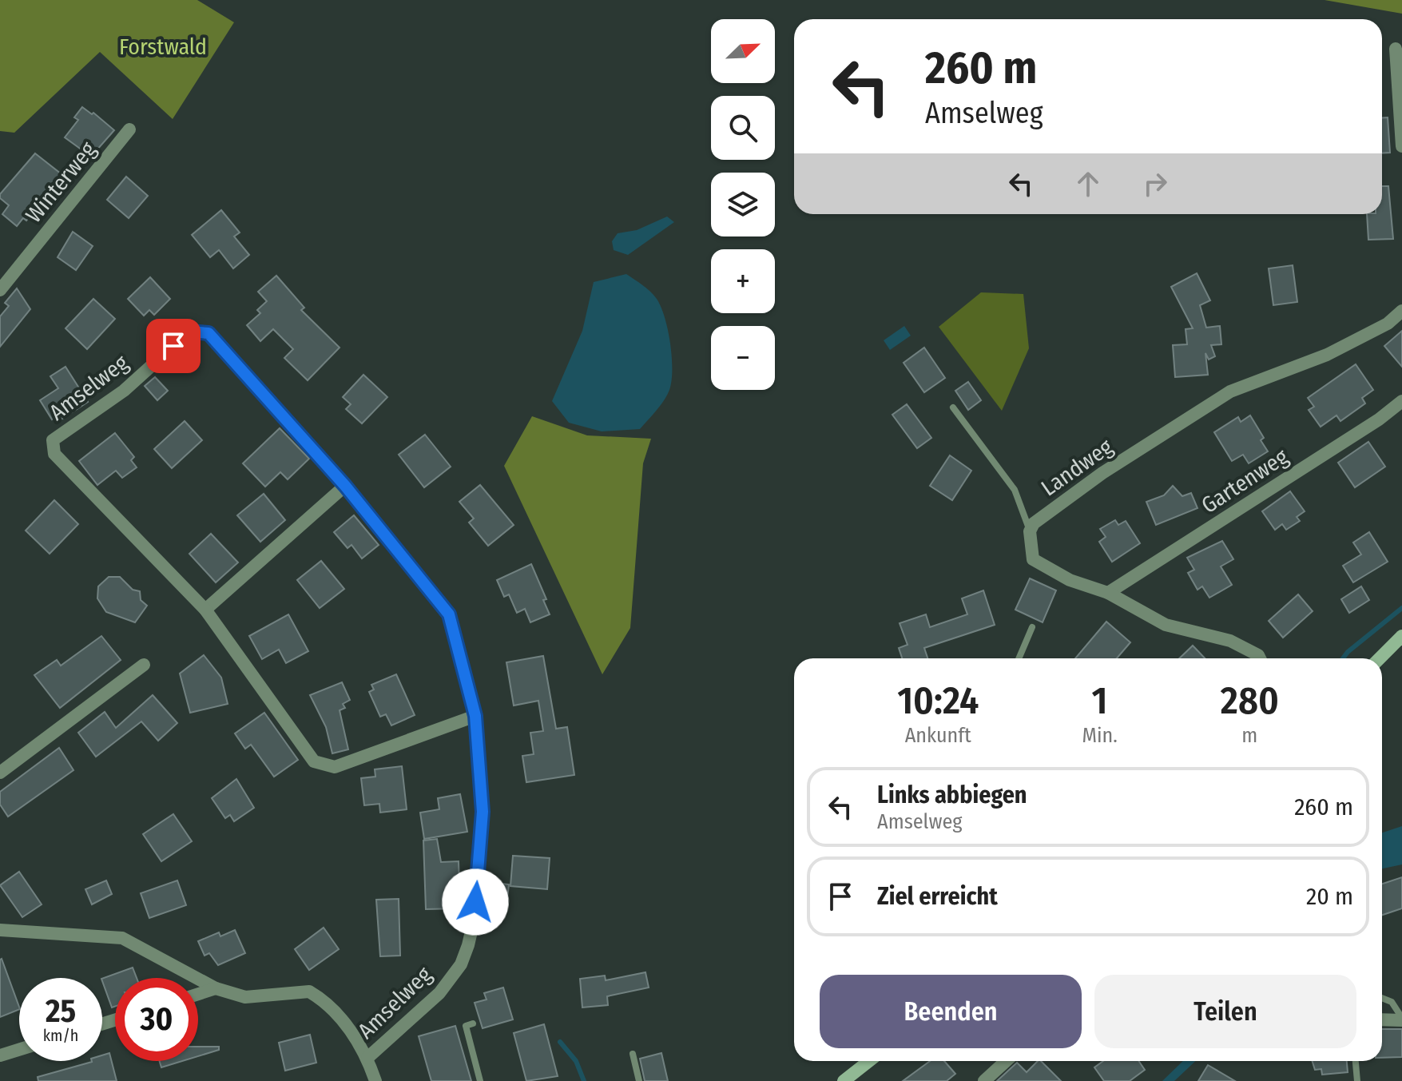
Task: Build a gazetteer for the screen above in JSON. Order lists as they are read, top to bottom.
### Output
{
  "streets": {
    "street": [
      "Winterweg",
      "Amselweg",
      "Landweg",
      "Gartenweg"
    ]
  },
  "parks": ["Forstwald"],
  "north": "top right",
  "page": {
    "map_buttons": ["+", "−"],
    "turn": ["260 m", "Amselweg"],
    "eta": [
      "10:24",
      "Ankunft",
      "1",
      "Min.",
      "280",
      "m"
    ],
    "list": [
      {
        "name": "Links abbiegen",
        "note": "Amselweg",
        "value": "260 m"
      },
      {
        "name": "Ziel erreicht",
        "value": "20 m"
      }
    ],
    "buttons": ["Beenden", "Teilen"],
    "speed": "25 km/h",
    "limit": "30"
  }
}
